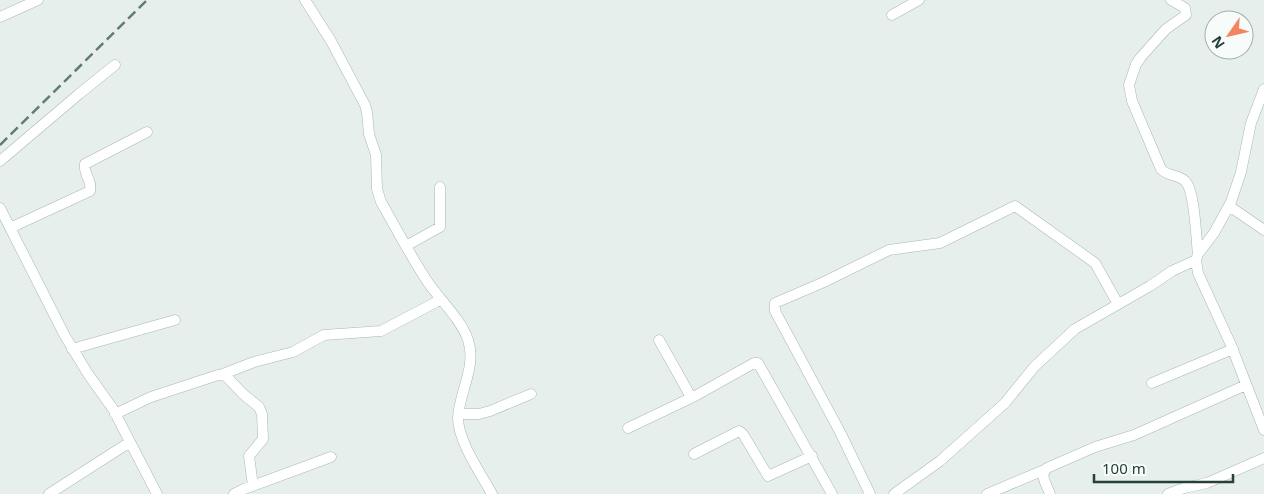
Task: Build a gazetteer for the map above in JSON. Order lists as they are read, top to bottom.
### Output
{
  "scale_bar": "100 m",
  "north": "bottom left"
}
